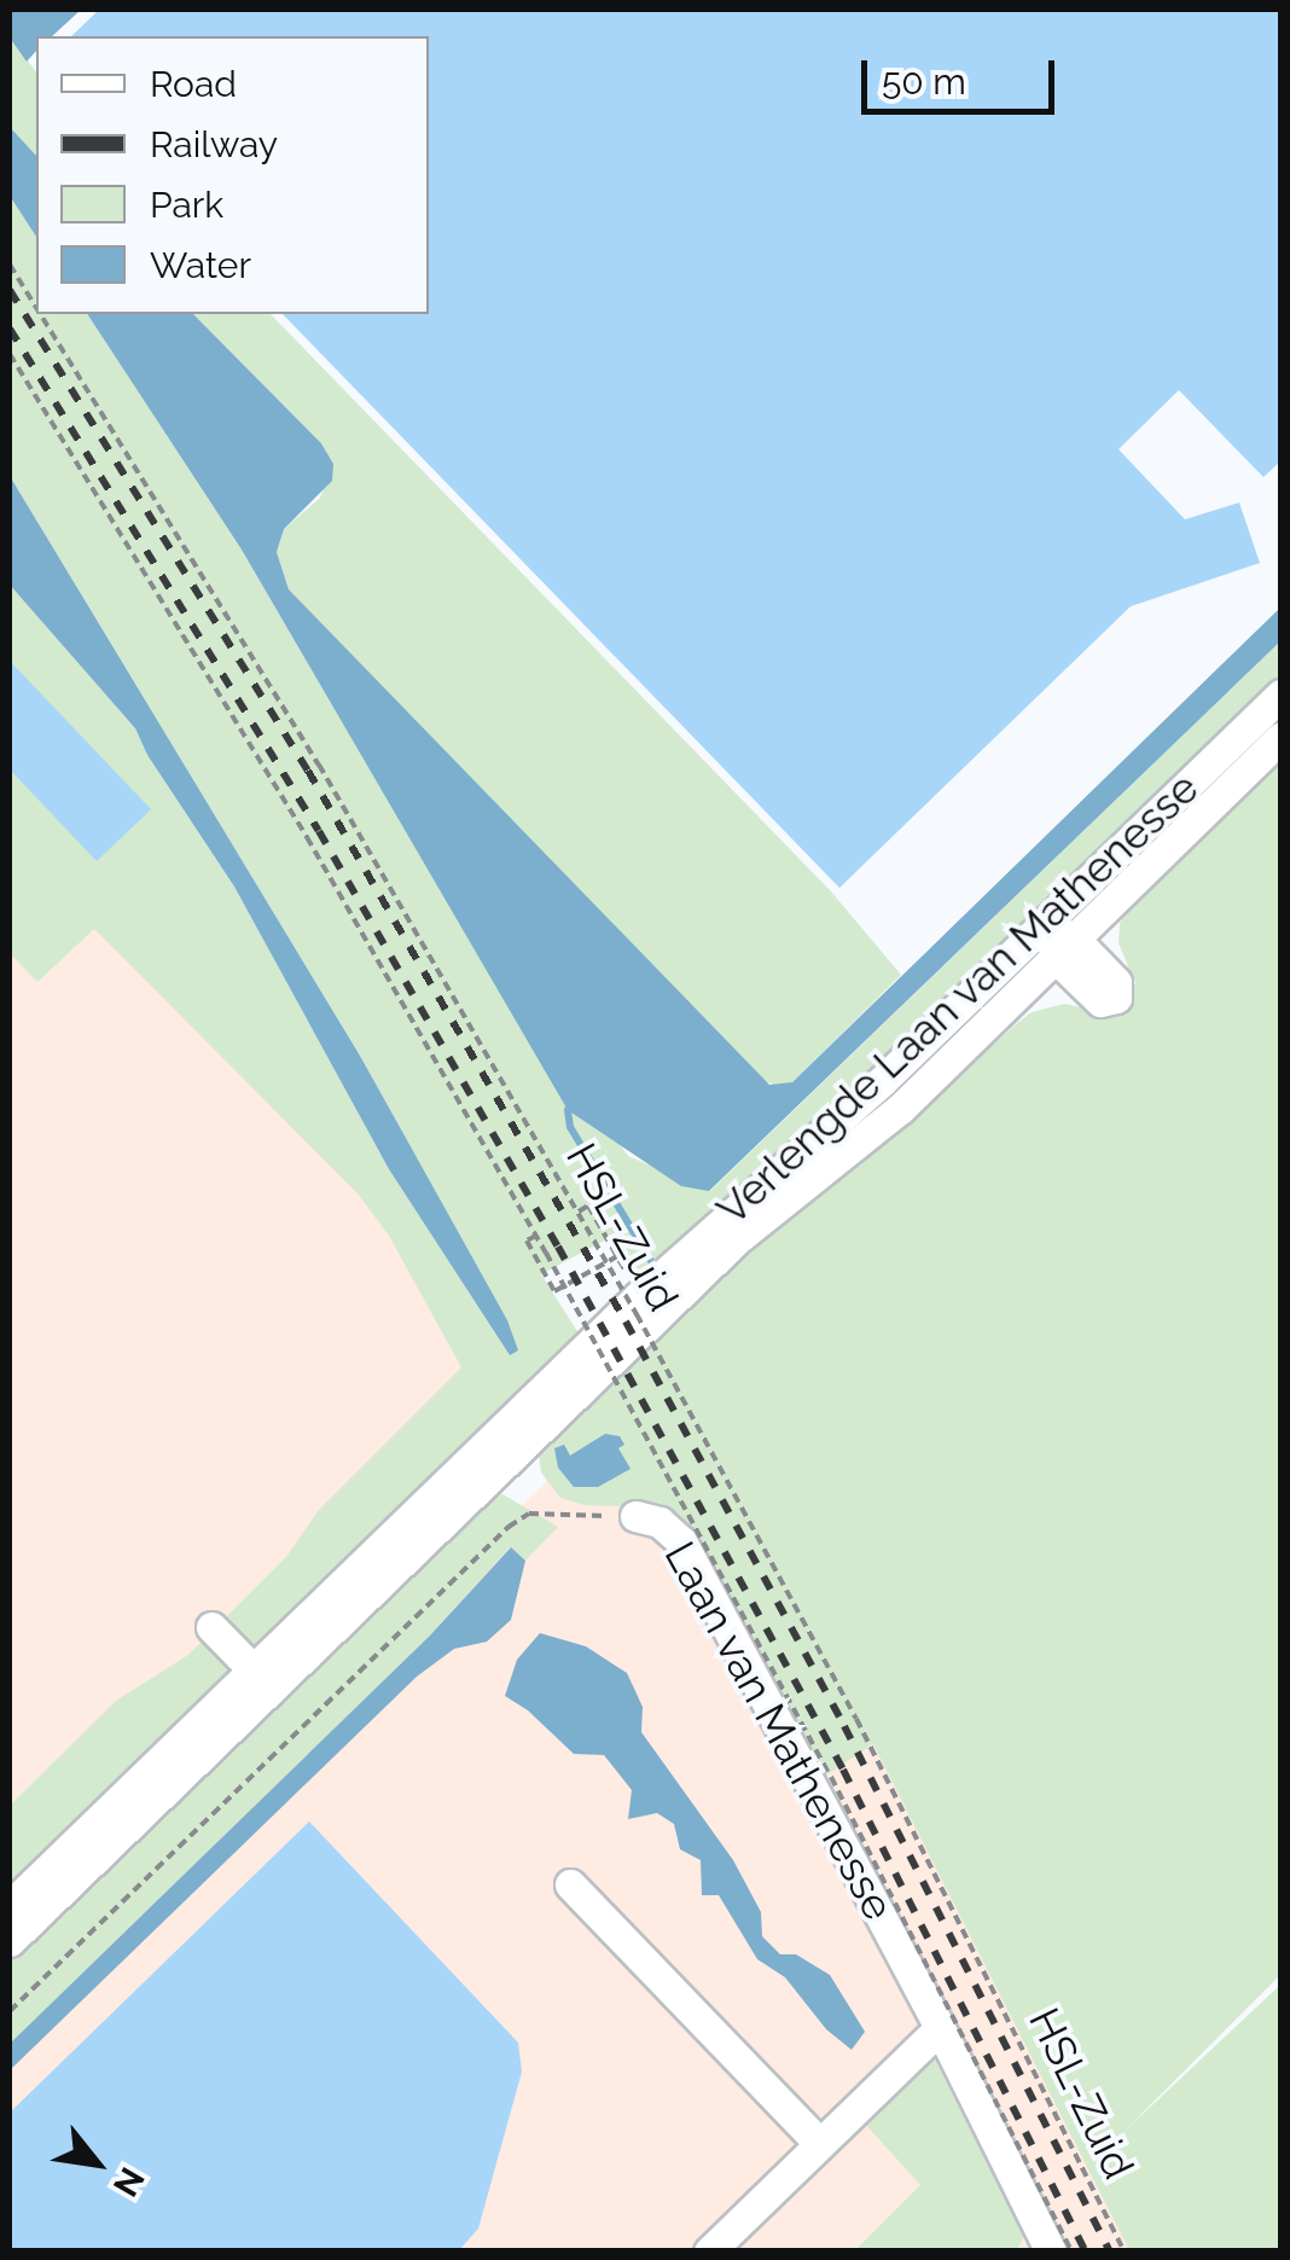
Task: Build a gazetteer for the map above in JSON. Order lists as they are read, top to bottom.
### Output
{
  "streets": {
    "street": ["Verlengde Laan van Mathenesse", "Laan van Mathenesse"],
    "path": ["HSL-Zuid"]
  },
  "legend": [
    "Road",
    "Railway",
    "Park",
    "Water"
  ],
  "scale_bar": "50 m",
  "north": "bottom right"
}
